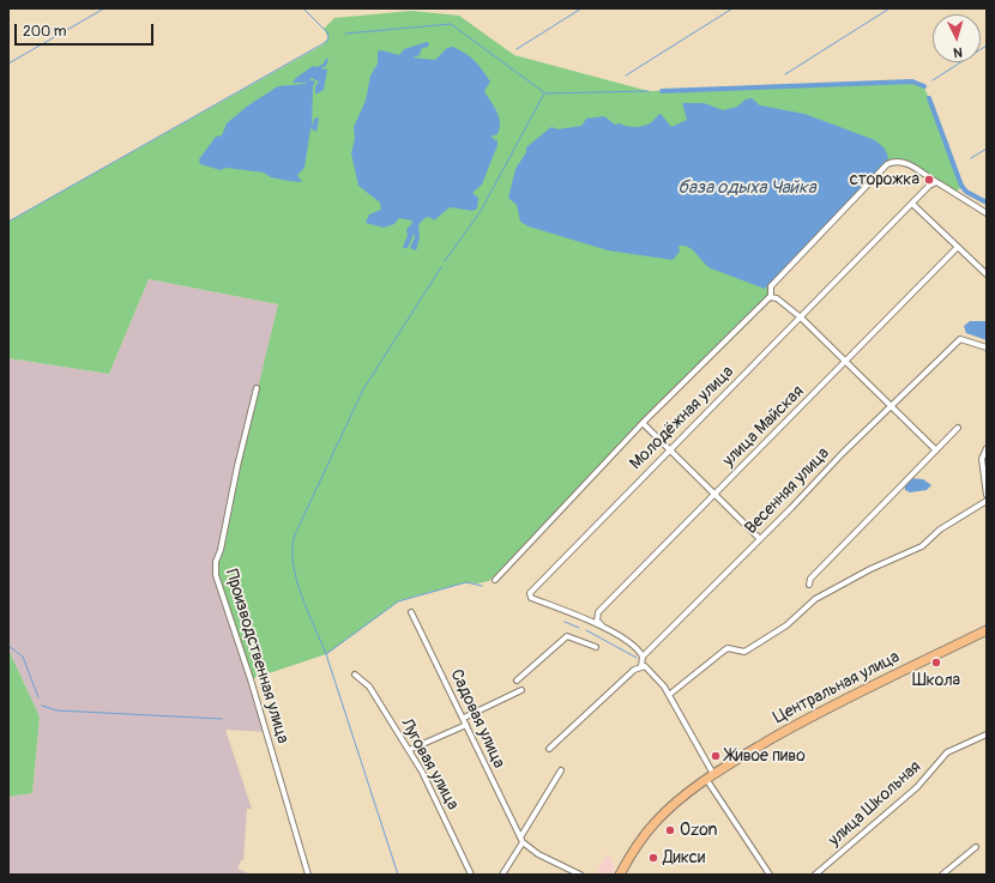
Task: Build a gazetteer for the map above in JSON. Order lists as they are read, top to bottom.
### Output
{
  "streets": {
    "main road": ["Центральная улица"],
    "street": [
      "Молодёжная улица",
      "улица Майская",
      "Весенняя улица",
      "Производственная улица",
      "Садовая улица",
      "Луговая улица",
      "улица Школьная"
    ]
  },
  "crossings": [
    ["Молодёжная улица", "улица Майская"],
    ["Молодёжная улица", "Весенняя улица"]
  ],
  "water": ["база одыха Чайка"],
  "places": [
    "сторожка",
    "Школа",
    "Живое пиво",
    "Ozon",
    "Дикси"
  ],
  "scale_bar": "200 m",
  "north": "bottom"
}
